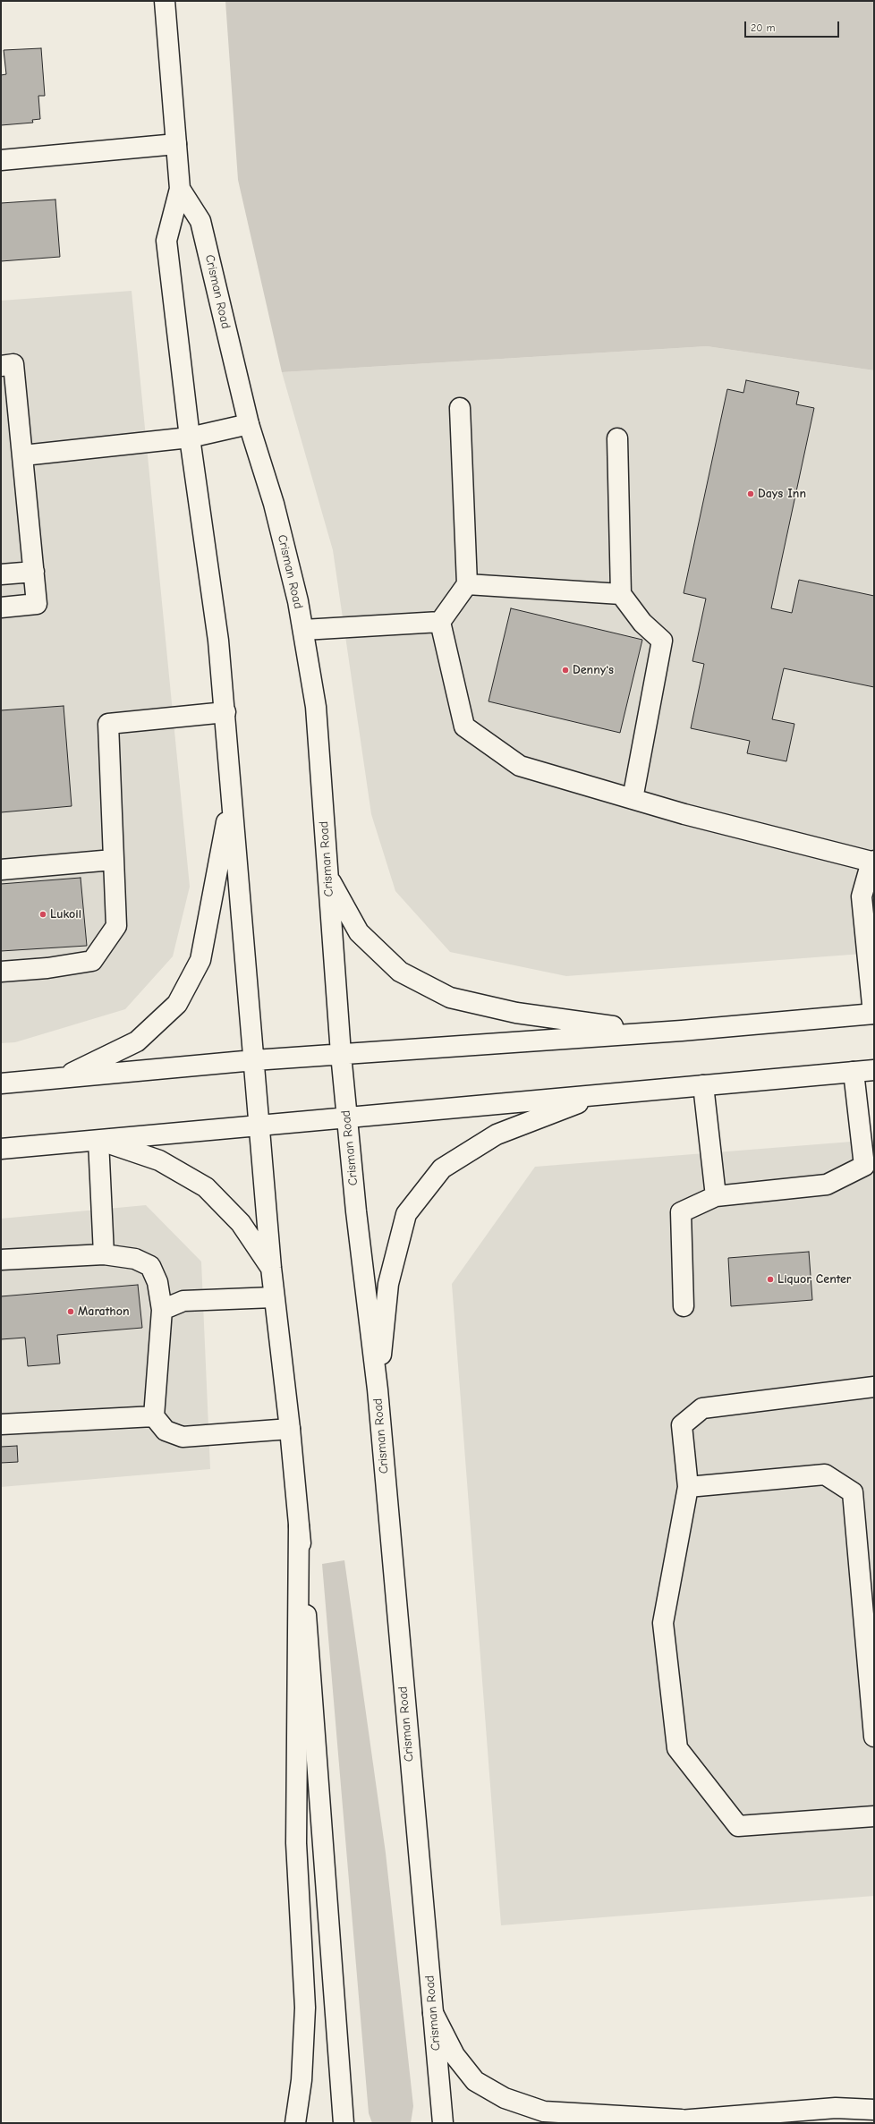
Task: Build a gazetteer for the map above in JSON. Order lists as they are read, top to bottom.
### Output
{
  "streets": {
    "main road": ["Crisman Road"]
  },
  "places": [
    "Days Inn",
    "Denny's",
    "Lukoil",
    "Liquor Center",
    "Marathon"
  ],
  "scale_bar": "20 m"
}
